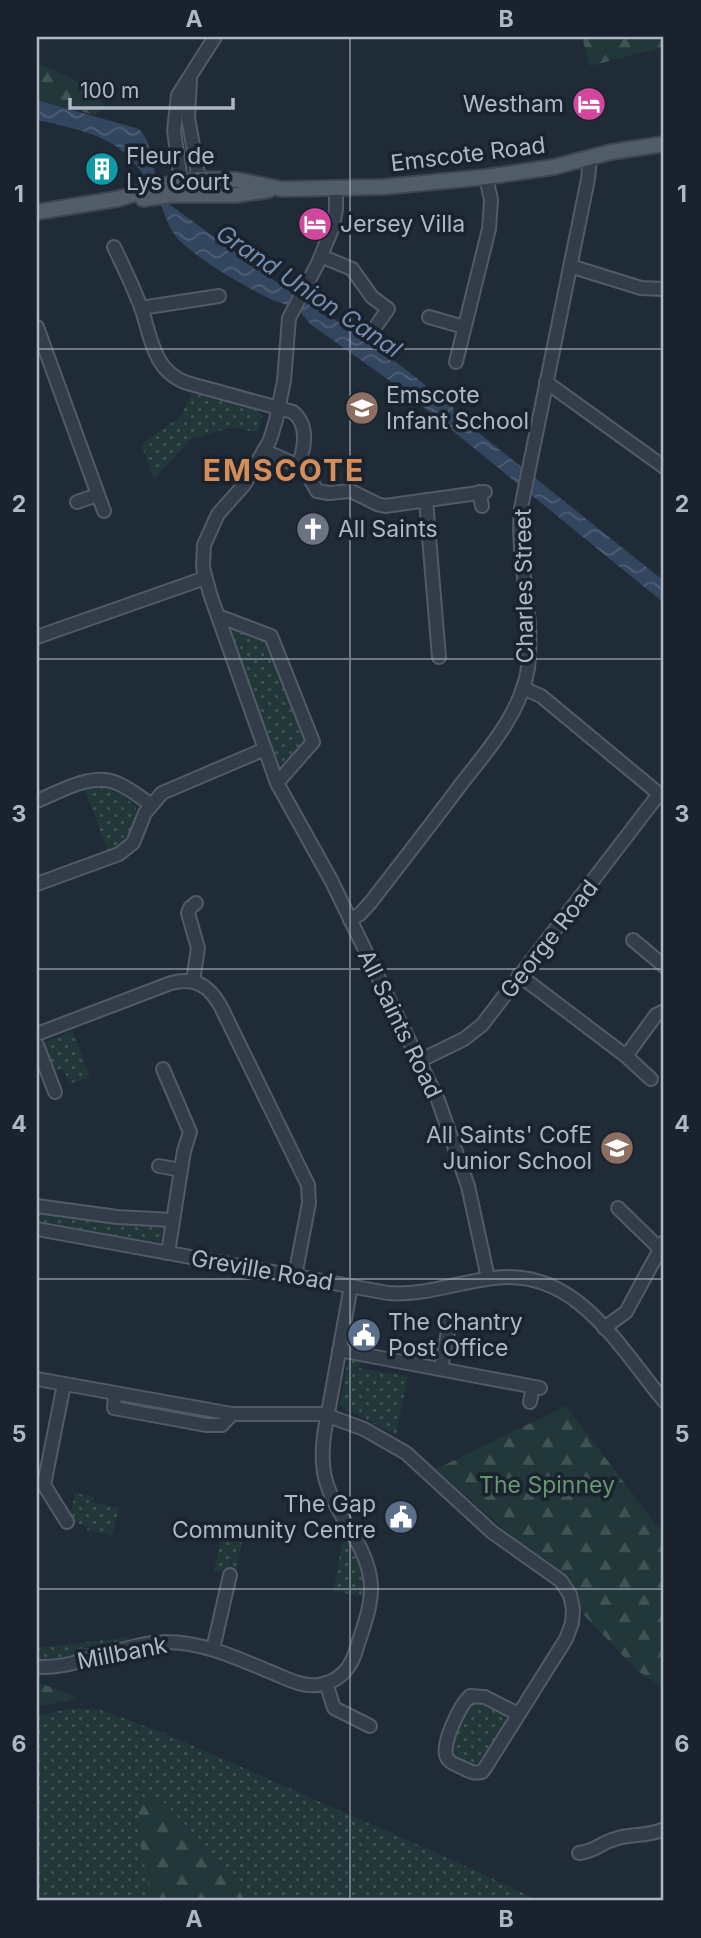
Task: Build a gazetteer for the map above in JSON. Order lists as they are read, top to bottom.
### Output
{
  "streets": {
    "main road": ["Emscote Road"],
    "street": [
      "Charles Street",
      "George Road",
      "All Saints Road",
      "Greville Road",
      "Millbank"
    ]
  },
  "crossings": [
    ["Emscote Road", "Charles Street"],
    ["Emscote Road", "All Saints Road"],
    ["Charles Street", "All Saints Road"],
    ["George Road", "All Saints Road"],
    ["All Saints Road", "Greville Road"]
  ],
  "districts": ["EMSCOTE"],
  "water": ["Grand Union Canal"],
  "parks": ["The Spinney"],
  "places": {
    "hotel": ["Westham", "Jersey Villa"],
    "building": ["Fleur de Lys Court"],
    "school or university": ["Emscote Infant School", "All Saints' CofE Junior School"],
    "church": ["All Saints"],
    "public building": ["The Chantry Post Office", "The Gap Community Centre"]
  },
  "scale_bar": "100 m",
  "grid": {
    "columns": ["A", "B"],
    "rows": [
      "1",
      "2",
      "3",
      "4",
      "5",
      "6"
    ]
  }
}
